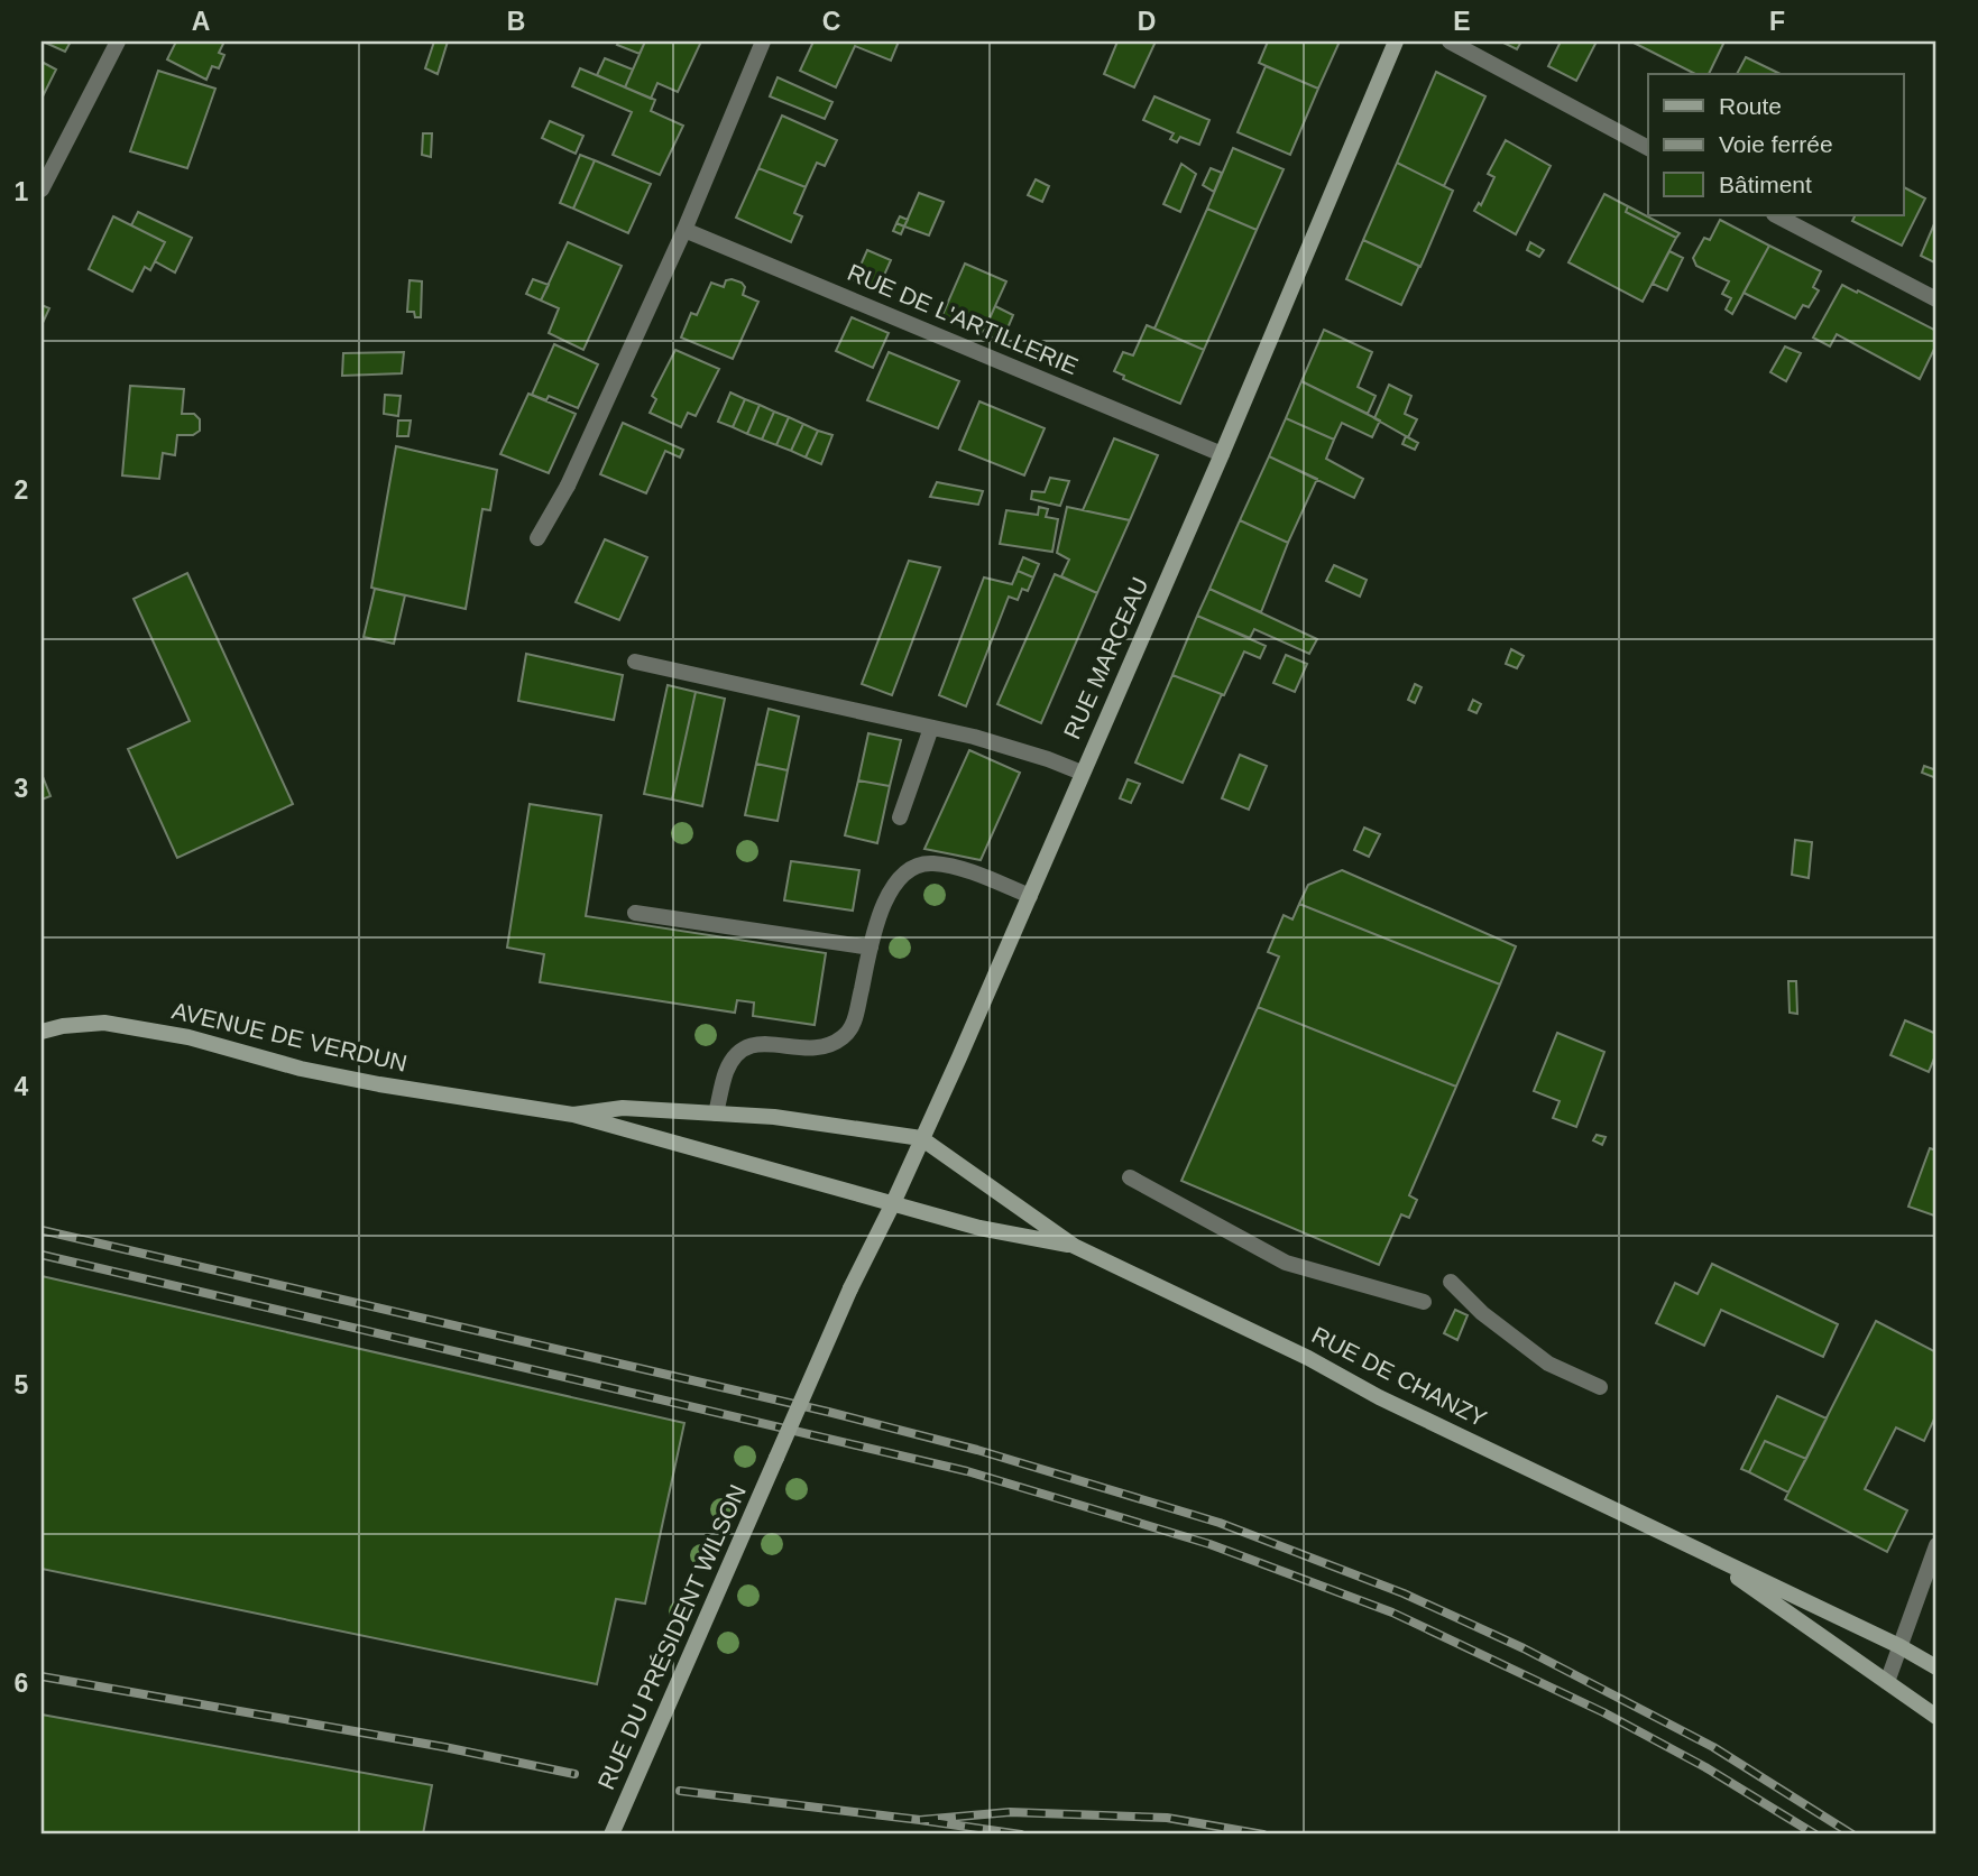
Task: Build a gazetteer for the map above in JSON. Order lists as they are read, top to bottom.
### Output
{
  "streets": {
    "main road": [
      "RUE MARCEAU",
      "AVENUE DE VERDUN",
      "RUE DE CHANZY",
      "RUE DU PRÉSIDENT WILSON"
    ],
    "street": ["RUE DE L'ARTILLERIE"]
  },
  "crossings": [
    ["RUE DE L'ARTILLERIE", "RUE MARCEAU"],
    ["RUE MARCEAU", "AVENUE DE VERDUN"],
    ["RUE MARCEAU", "RUE DE CHANZY"],
    ["RUE MARCEAU", "RUE DU PRÉSIDENT WILSON"],
    ["AVENUE DE VERDUN", "RUE DE CHANZY"]
  ],
  "legend": ["Route", "Voie ferrée", "Bâtiment"],
  "grid": {
    "columns": [
      "A",
      "B",
      "C",
      "D",
      "E",
      "F"
    ],
    "rows": [
      "1",
      "2",
      "3",
      "4",
      "5",
      "6"
    ]
  }
}
